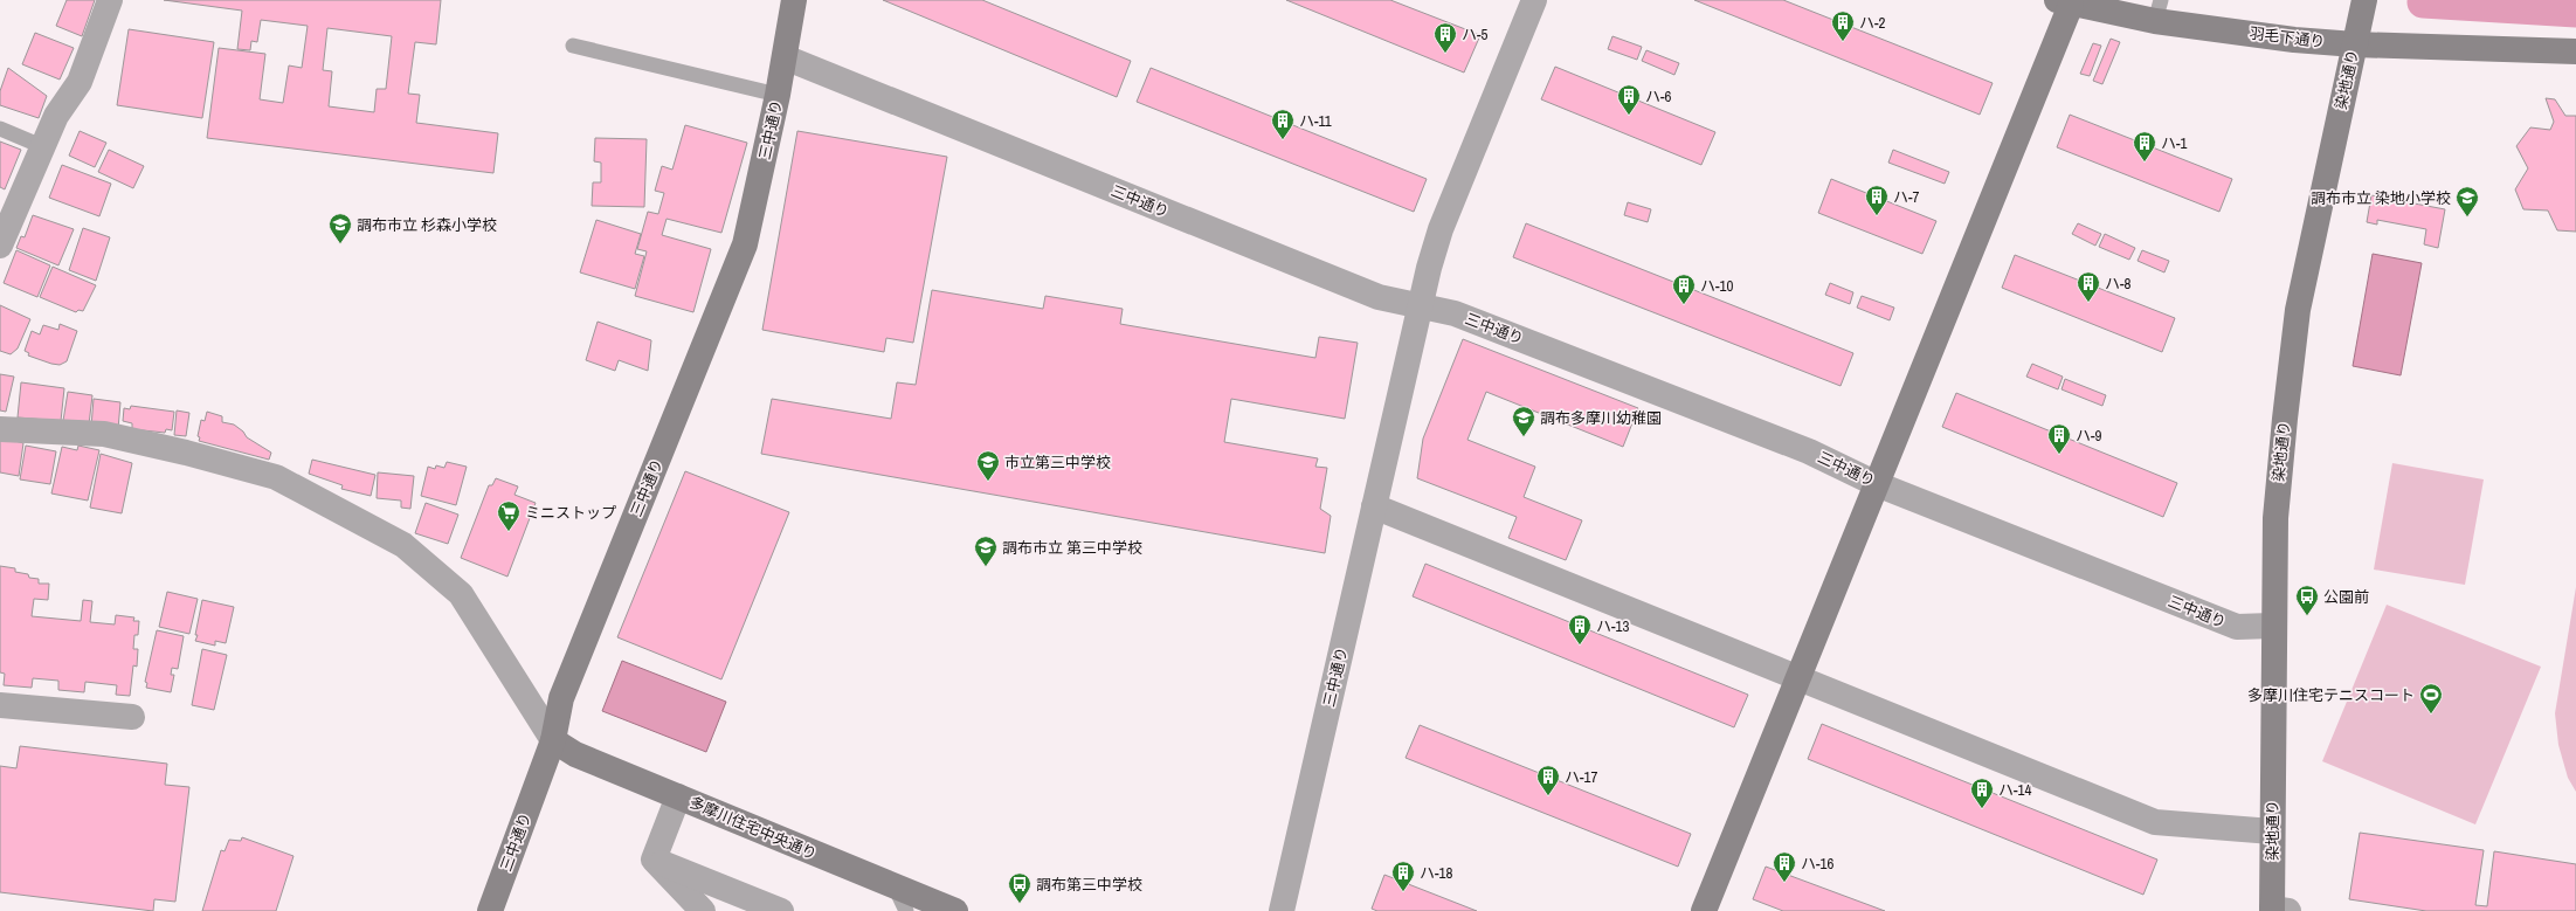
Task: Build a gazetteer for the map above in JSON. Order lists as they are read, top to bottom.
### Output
{
  "streets": {
    "street": [
      "羽毛下通り",
      "染地通り",
      "三中通り",
      "多摩川住宅中央通り"
    ]
  },
  "crossings": [
    ["羽毛下通り", "染地通り"],
    ["染地通り", "三中通り"],
    ["三中通り", "多摩川住宅中央通り"]
  ],
  "places": {
    "building": [
      "ハ-2",
      "ハ-5",
      "ハ-6",
      "ハ-11",
      "ハ-1",
      "ハ-7",
      "ハ-8",
      "ハ-10",
      "ハ-9",
      "ハ-13",
      "ハ-17",
      "ハ-14",
      "ハ-16",
      "ハ-18"
    ],
    "school or university": [
      "調布市立 染地小学校",
      "調布市立 杉森小学校",
      "調布多摩川幼稚園",
      "市立第三中学校",
      "調布市立 第三中学校"
    ],
    "supermarket": ["ミニストップ"],
    "bus stop": ["公園前", "調布第三中学校"],
    "sports": ["多摩川住宅テニスコート"]
  }
}
